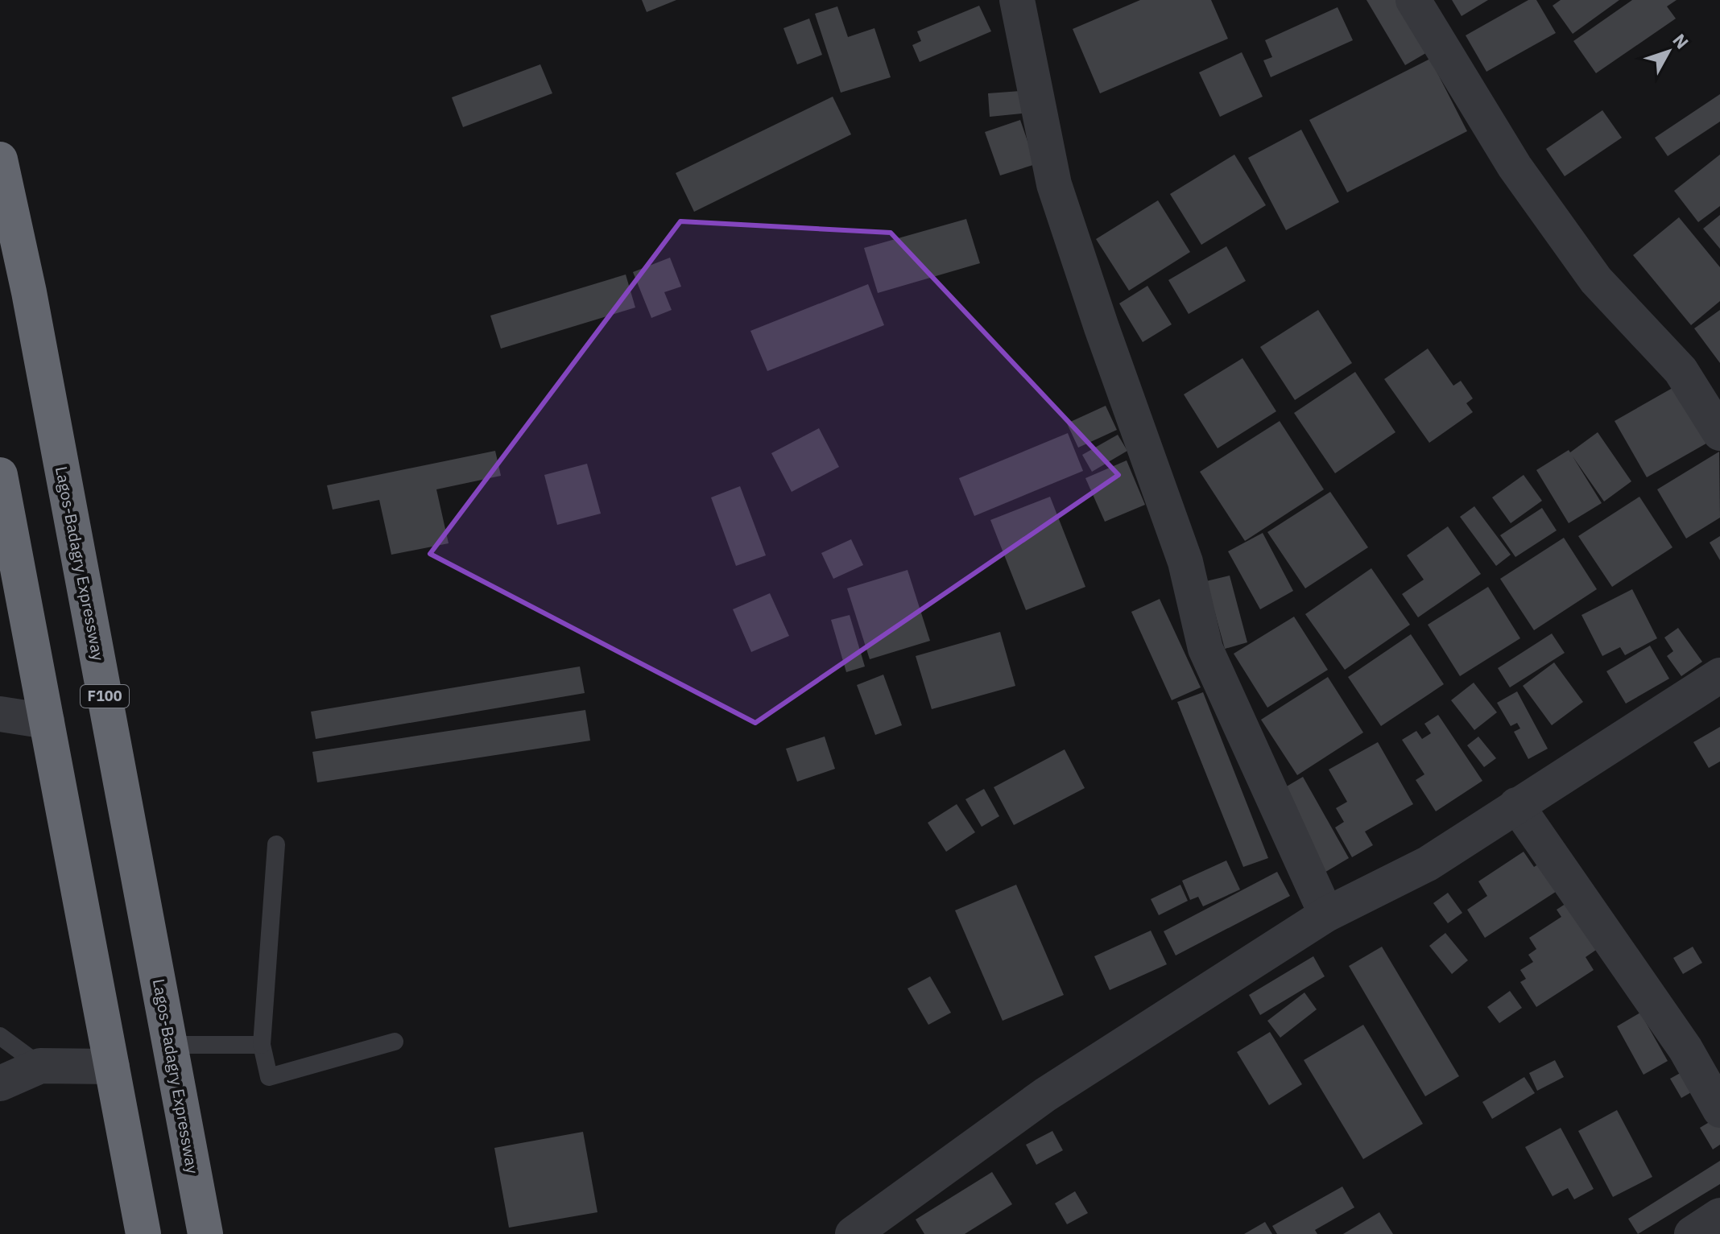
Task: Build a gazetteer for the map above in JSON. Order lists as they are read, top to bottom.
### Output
{
  "streets": {
    "highway": ["Lagos-Badagry Expressway", "F100"]
  },
  "north": "top right"
}
